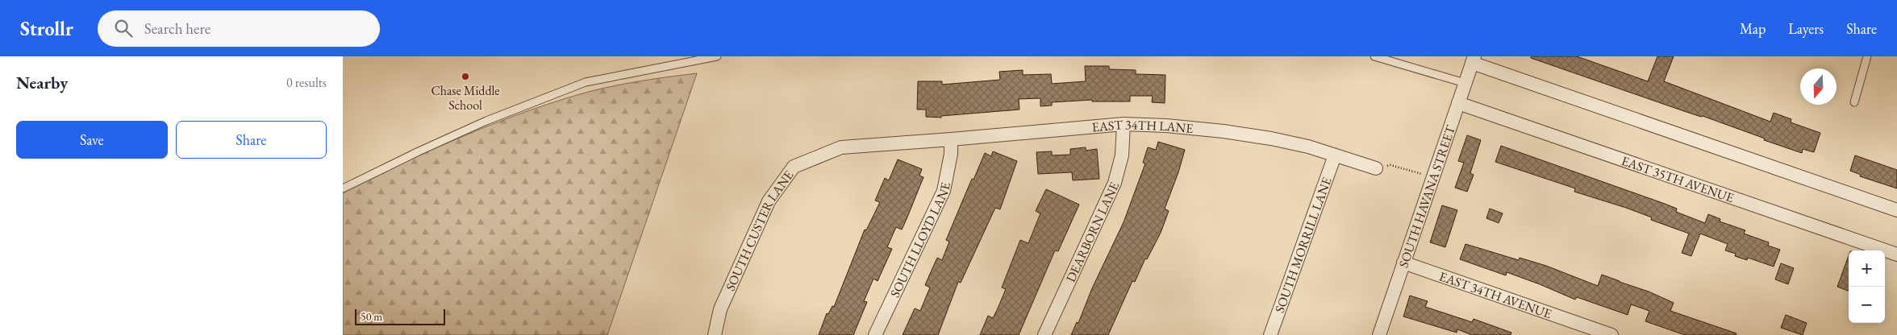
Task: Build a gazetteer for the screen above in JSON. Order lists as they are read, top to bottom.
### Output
{
  "streets": {
    "street": [
      "EAST 34TH LANE",
      "EAST 35TH AVENUE",
      "SOUTH HAVANA STREET",
      "SOUTH CUSTER LANE",
      "DEARBORN LANE",
      "SOUTH LLOYD LANE",
      "SOUTH MORRILL LANE",
      "EAST 34TH AVENUE"
    ]
  },
  "crossings": [
    ["EAST 34TH LANE", "SOUTH CUSTER LANE"],
    ["EAST 34TH LANE", "DEARBORN LANE"],
    ["EAST 34TH LANE", "SOUTH LLOYD LANE"],
    ["EAST 34TH LANE", "SOUTH MORRILL LANE"],
    ["EAST 35TH AVENUE", "SOUTH HAVANA STREET"],
    ["SOUTH HAVANA STREET", "EAST 34TH AVENUE"]
  ],
  "places": ["Chase Middle School"],
  "scale_bar": "50 m",
  "north": "bottom",
  "page": {
    "header": "Strollr",
    "search": "Search here",
    "nav": ["Map", "Layers", "Share"],
    "heading": ["Nearby", "0 results"],
    "buttons": ["Save", "Share"],
    "map_buttons": ["+", "−"],
    "scale": "50 m"
  }
}
